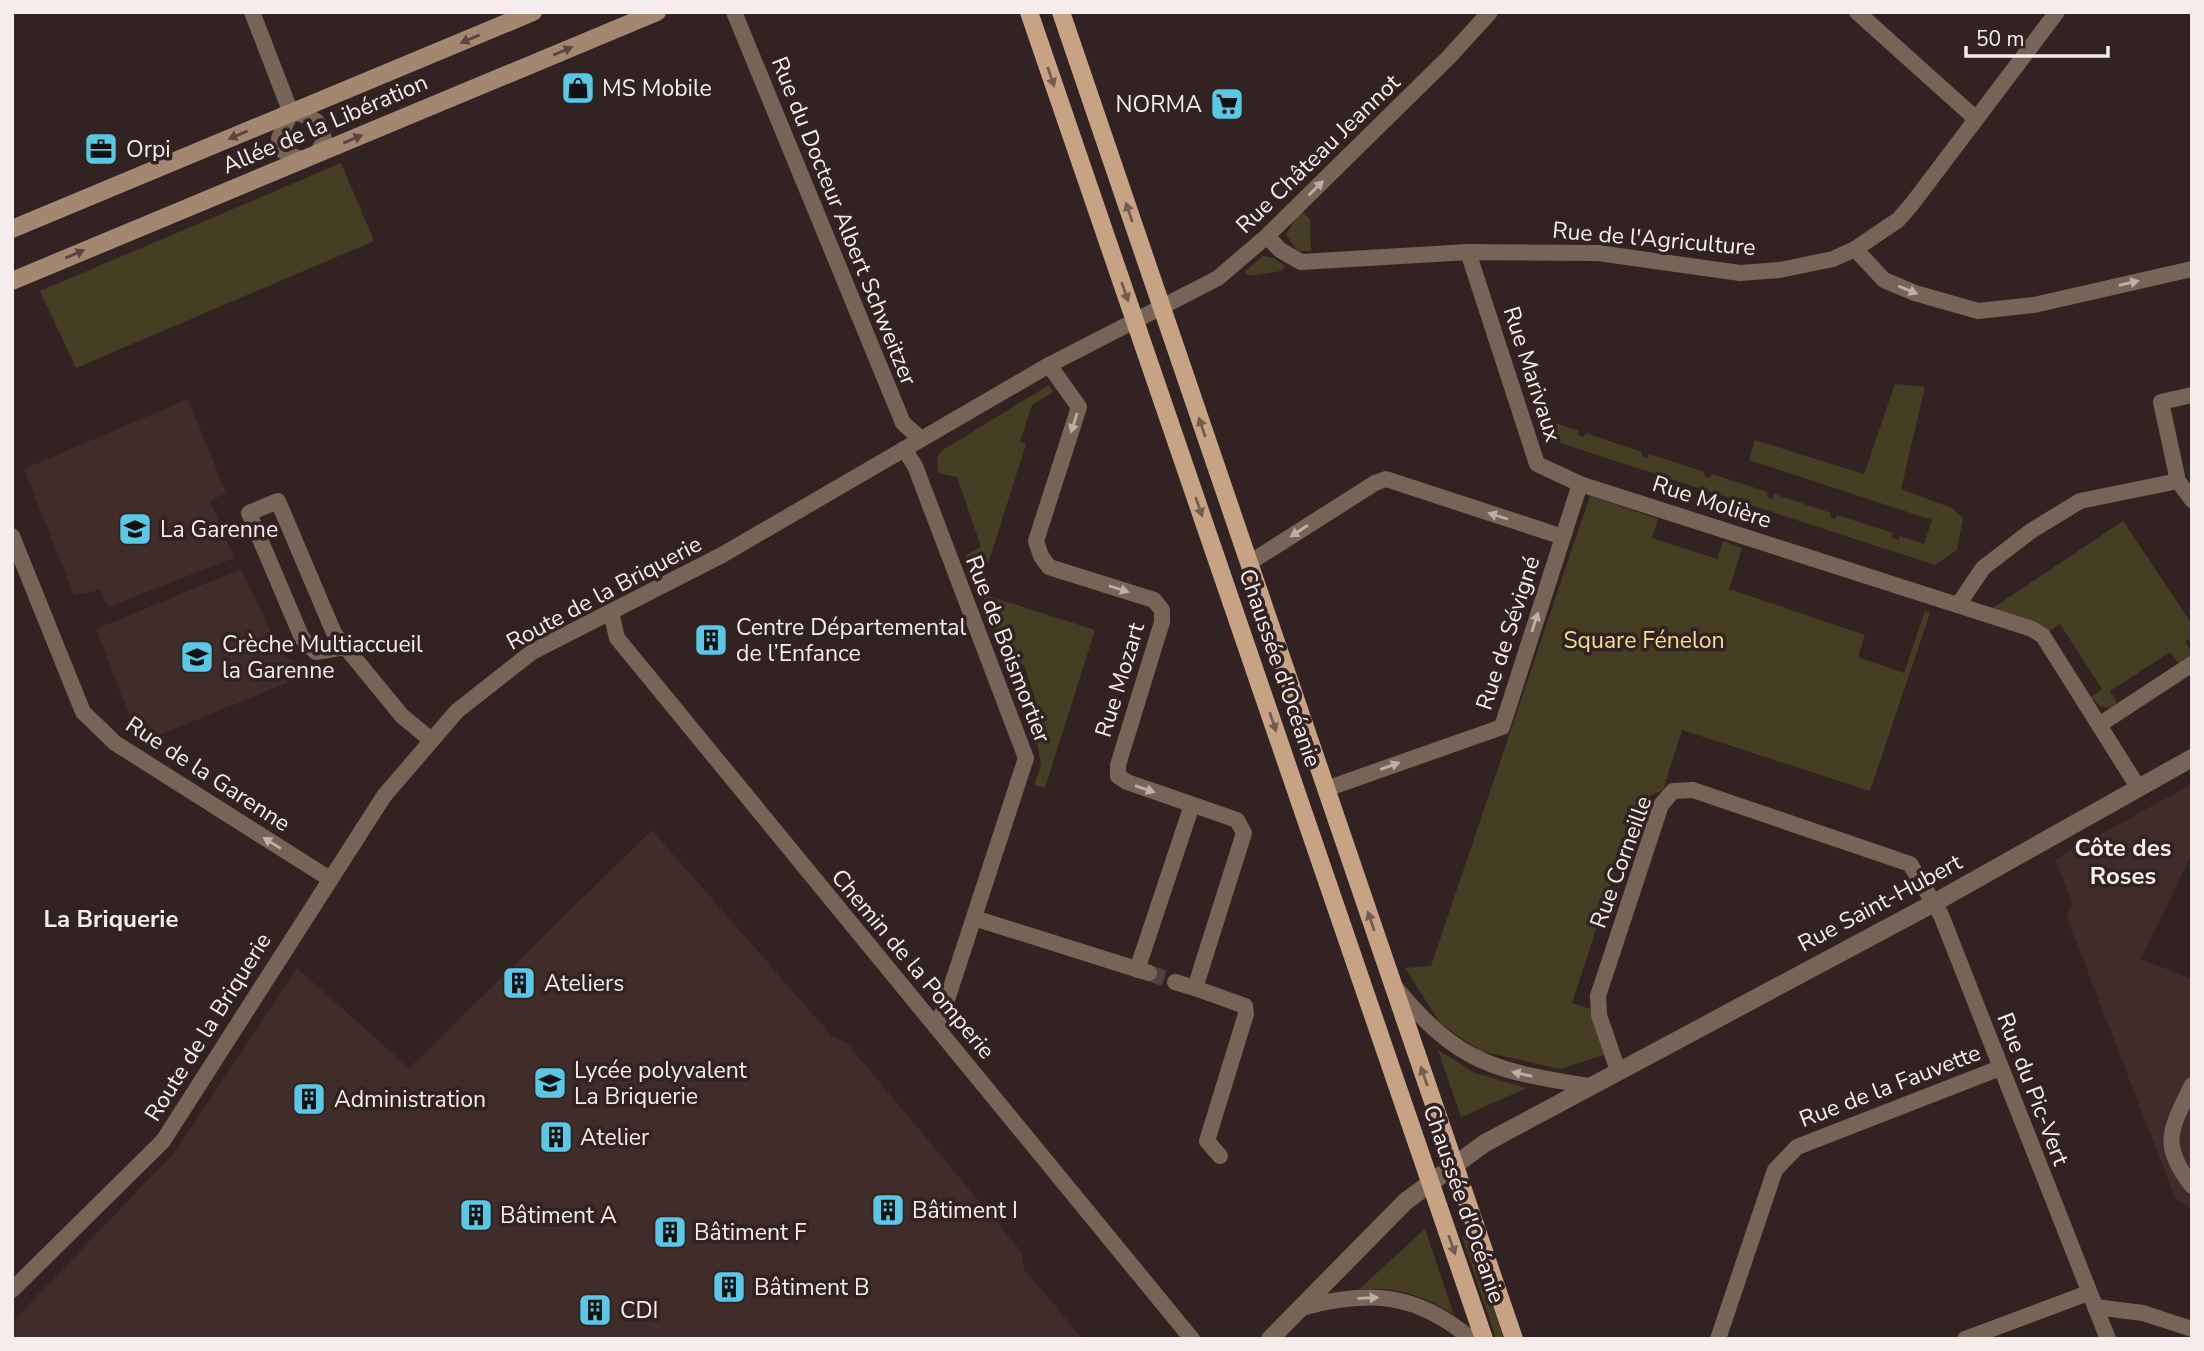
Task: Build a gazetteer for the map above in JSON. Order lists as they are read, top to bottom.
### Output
{
  "streets": {
    "main road": ["Allée de la Libération", "Chaussée d'Océanie"],
    "street": [
      "Rue Château Jeannot",
      "Rue du Docteur Albert Schweitzer",
      "Rue de l'Agriculture",
      "Rue Marivaux",
      "Rue Molière",
      "Route de la Briquerie",
      "Rue de Sévigné",
      "Rue de Boismortier",
      "Rue Mozart",
      "Rue de la Garenne",
      "Rue Corneille",
      "Rue Saint-Hubert",
      "Chemin de la Pomperie",
      "Rue de la Fauvette",
      "Rue du Pic-Vert"
    ]
  },
  "crossings": [
    ["Rue Château Jeannot", "Rue de l'Agriculture"],
    ["Rue Château Jeannot", "Route de la Briquerie"],
    ["Rue Château Jeannot", "Chaussée d'Océanie"],
    ["Rue du Docteur Albert Schweitzer", "Route de la Briquerie"],
    ["Rue de l'Agriculture", "Rue Marivaux"],
    ["Rue Marivaux", "Rue Molière"],
    ["Rue Molière", "Rue Saint-Hubert"],
    ["Route de la Briquerie", "Rue de Boismortier"],
    ["Route de la Briquerie", "Chaussée d'Océanie"],
    ["Route de la Briquerie", "Rue Mozart"],
    ["Route de la Briquerie", "Rue de la Garenne"],
    ["Route de la Briquerie", "Chemin de la Pomperie"],
    ["Rue de Sévigné", "Chaussée d'Océanie"],
    ["Rue de Boismortier", "Chemin de la Pomperie"],
    ["Chaussée d'Océanie", "Rue Saint-Hubert"],
    ["Rue Corneille", "Rue Saint-Hubert"],
    ["Rue Corneille", "Rue du Pic-Vert"],
    ["Rue Saint-Hubert", "Rue du Pic-Vert"],
    ["Rue de la Fauvette", "Rue du Pic-Vert"]
  ],
  "one_way": ["Rue Château Jeannot", "Rue de Sévigné", "Rue de la Garenne"],
  "districts": ["Côte des Roses", "La Briquerie"],
  "parks": ["Square Fénelon"],
  "places": {
    "shop": ["MS Mobile"],
    "supermarket": ["NORMA"],
    "office": ["Orpi"],
    "school or university": ["La Garenne", "Crèche Multiaccueil la Garenne", "Lycée polyvalent La Briquerie"],
    "building": [
      "Centre Départemental de l’Enfance",
      "Ateliers",
      "Administration",
      "Atelier",
      "Bâtiment I",
      "Bâtiment A",
      "Bâtiment F",
      "Bâtiment B",
      "CDI"
    ]
  },
  "scale_bar": "50 m"
}
